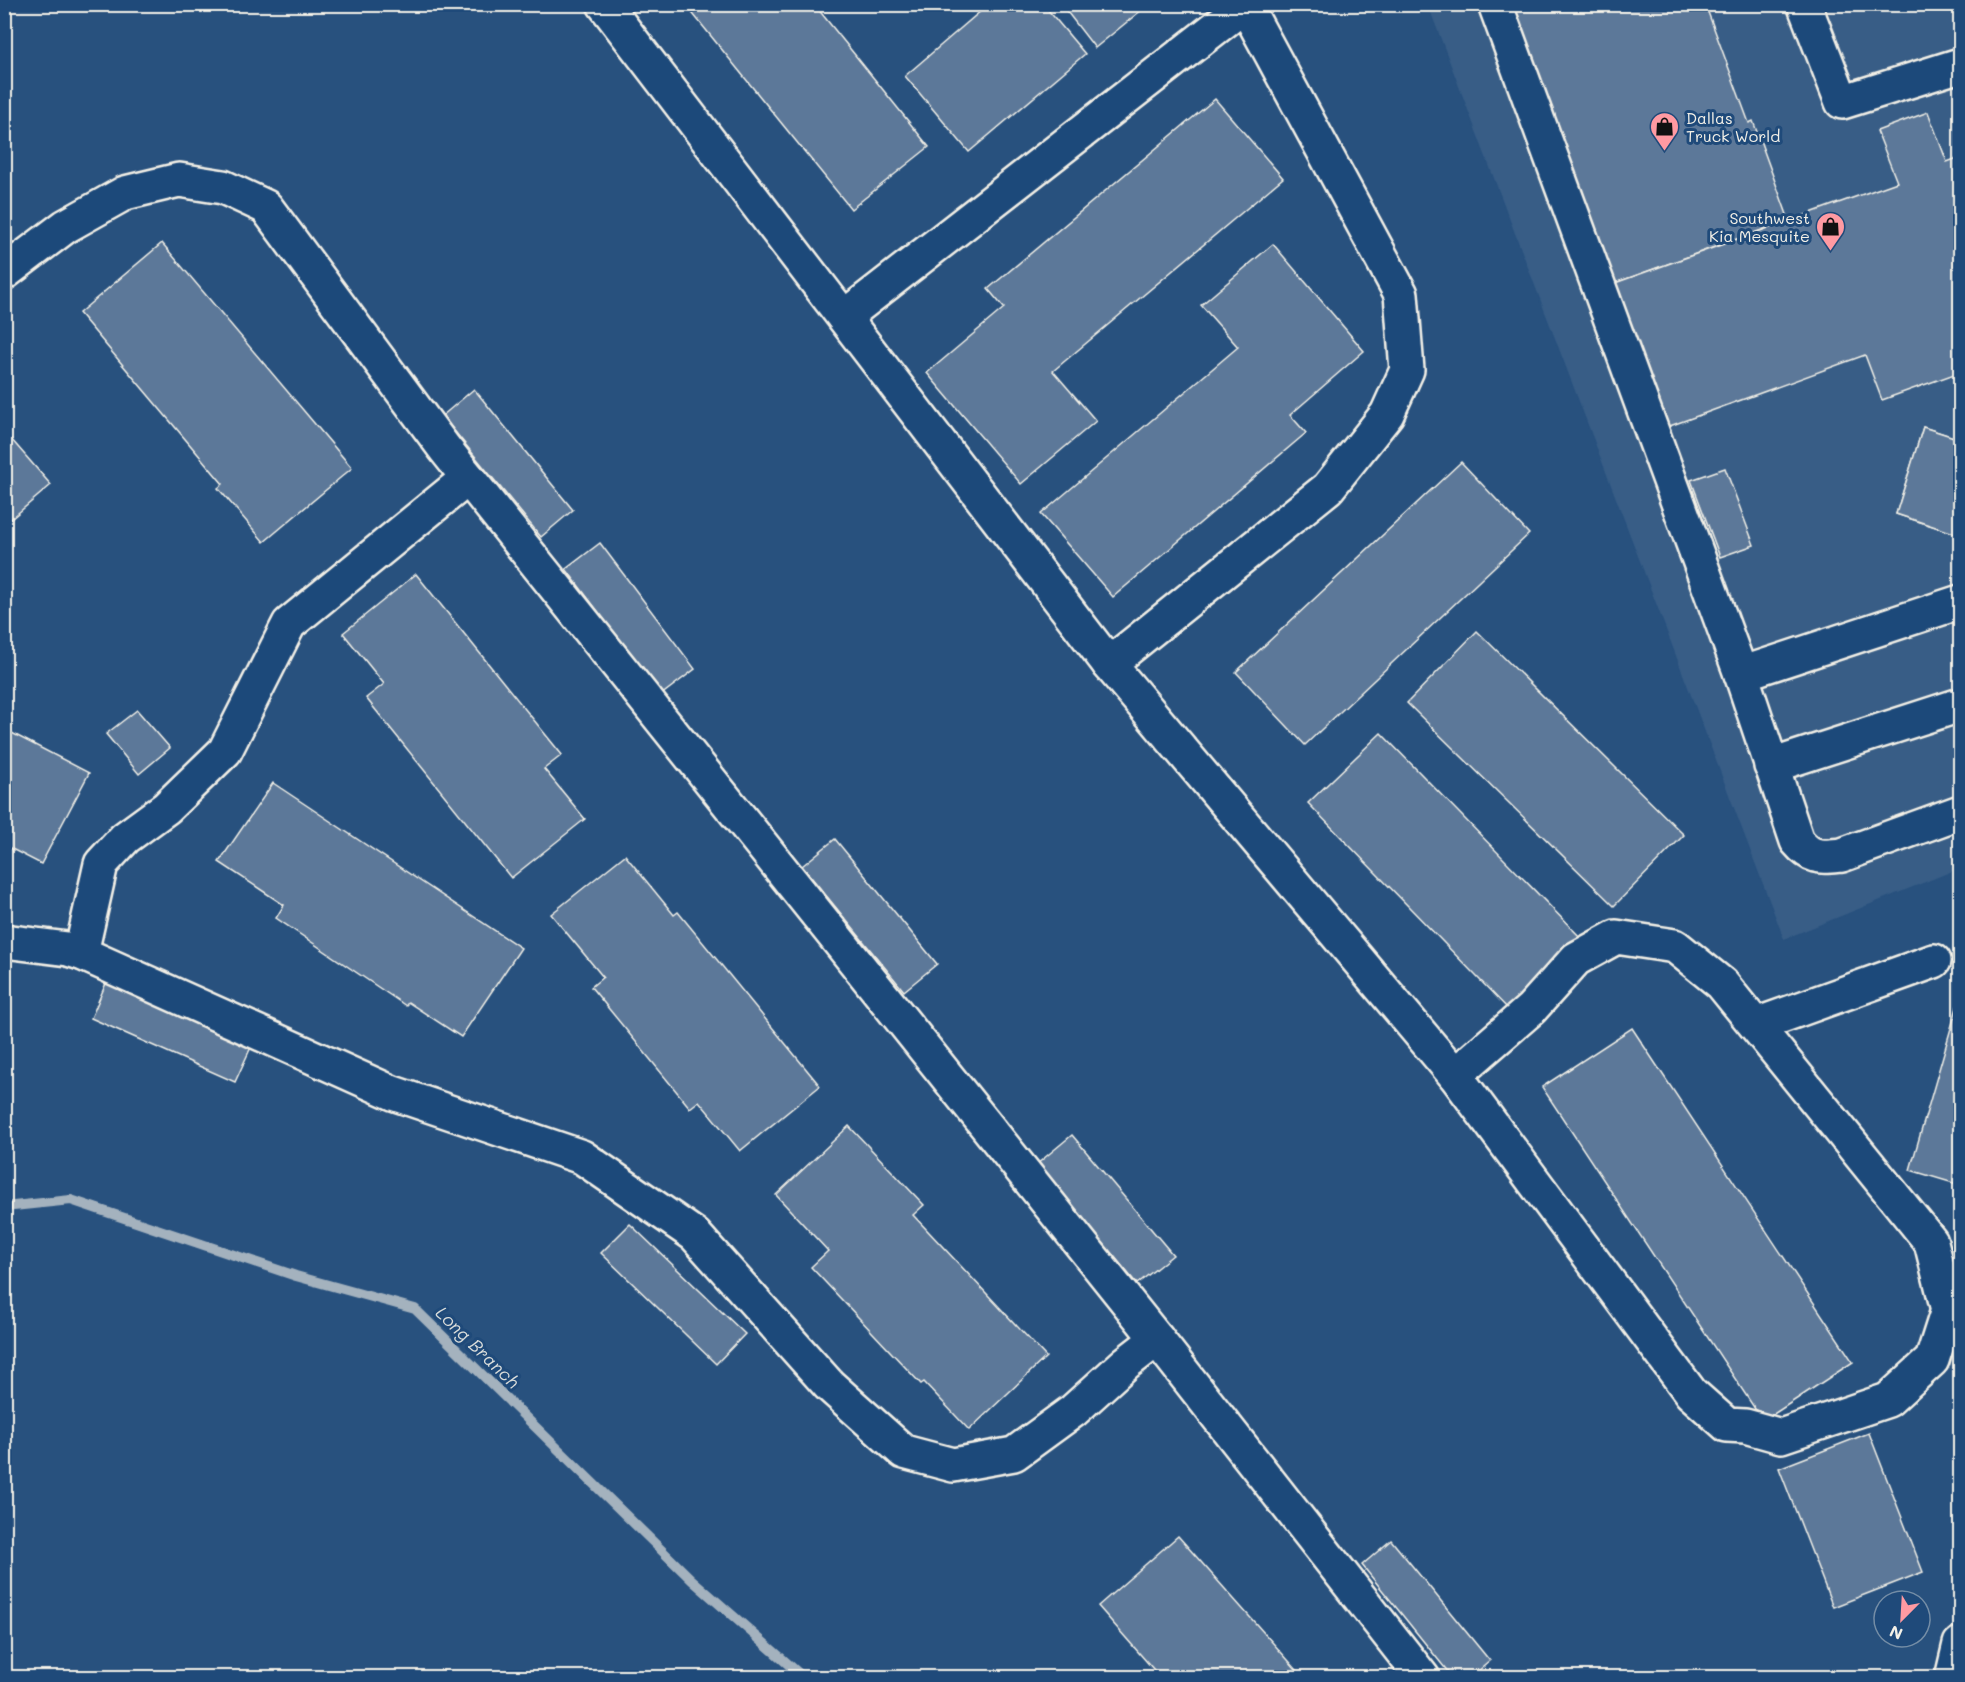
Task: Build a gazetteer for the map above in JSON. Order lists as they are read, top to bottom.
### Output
{
  "water": ["Long Branch"],
  "places": {
    "shop": ["Dallas Truck World", "Southwest Kia Mesquite"]
  },
  "north": "bottom left"
}
